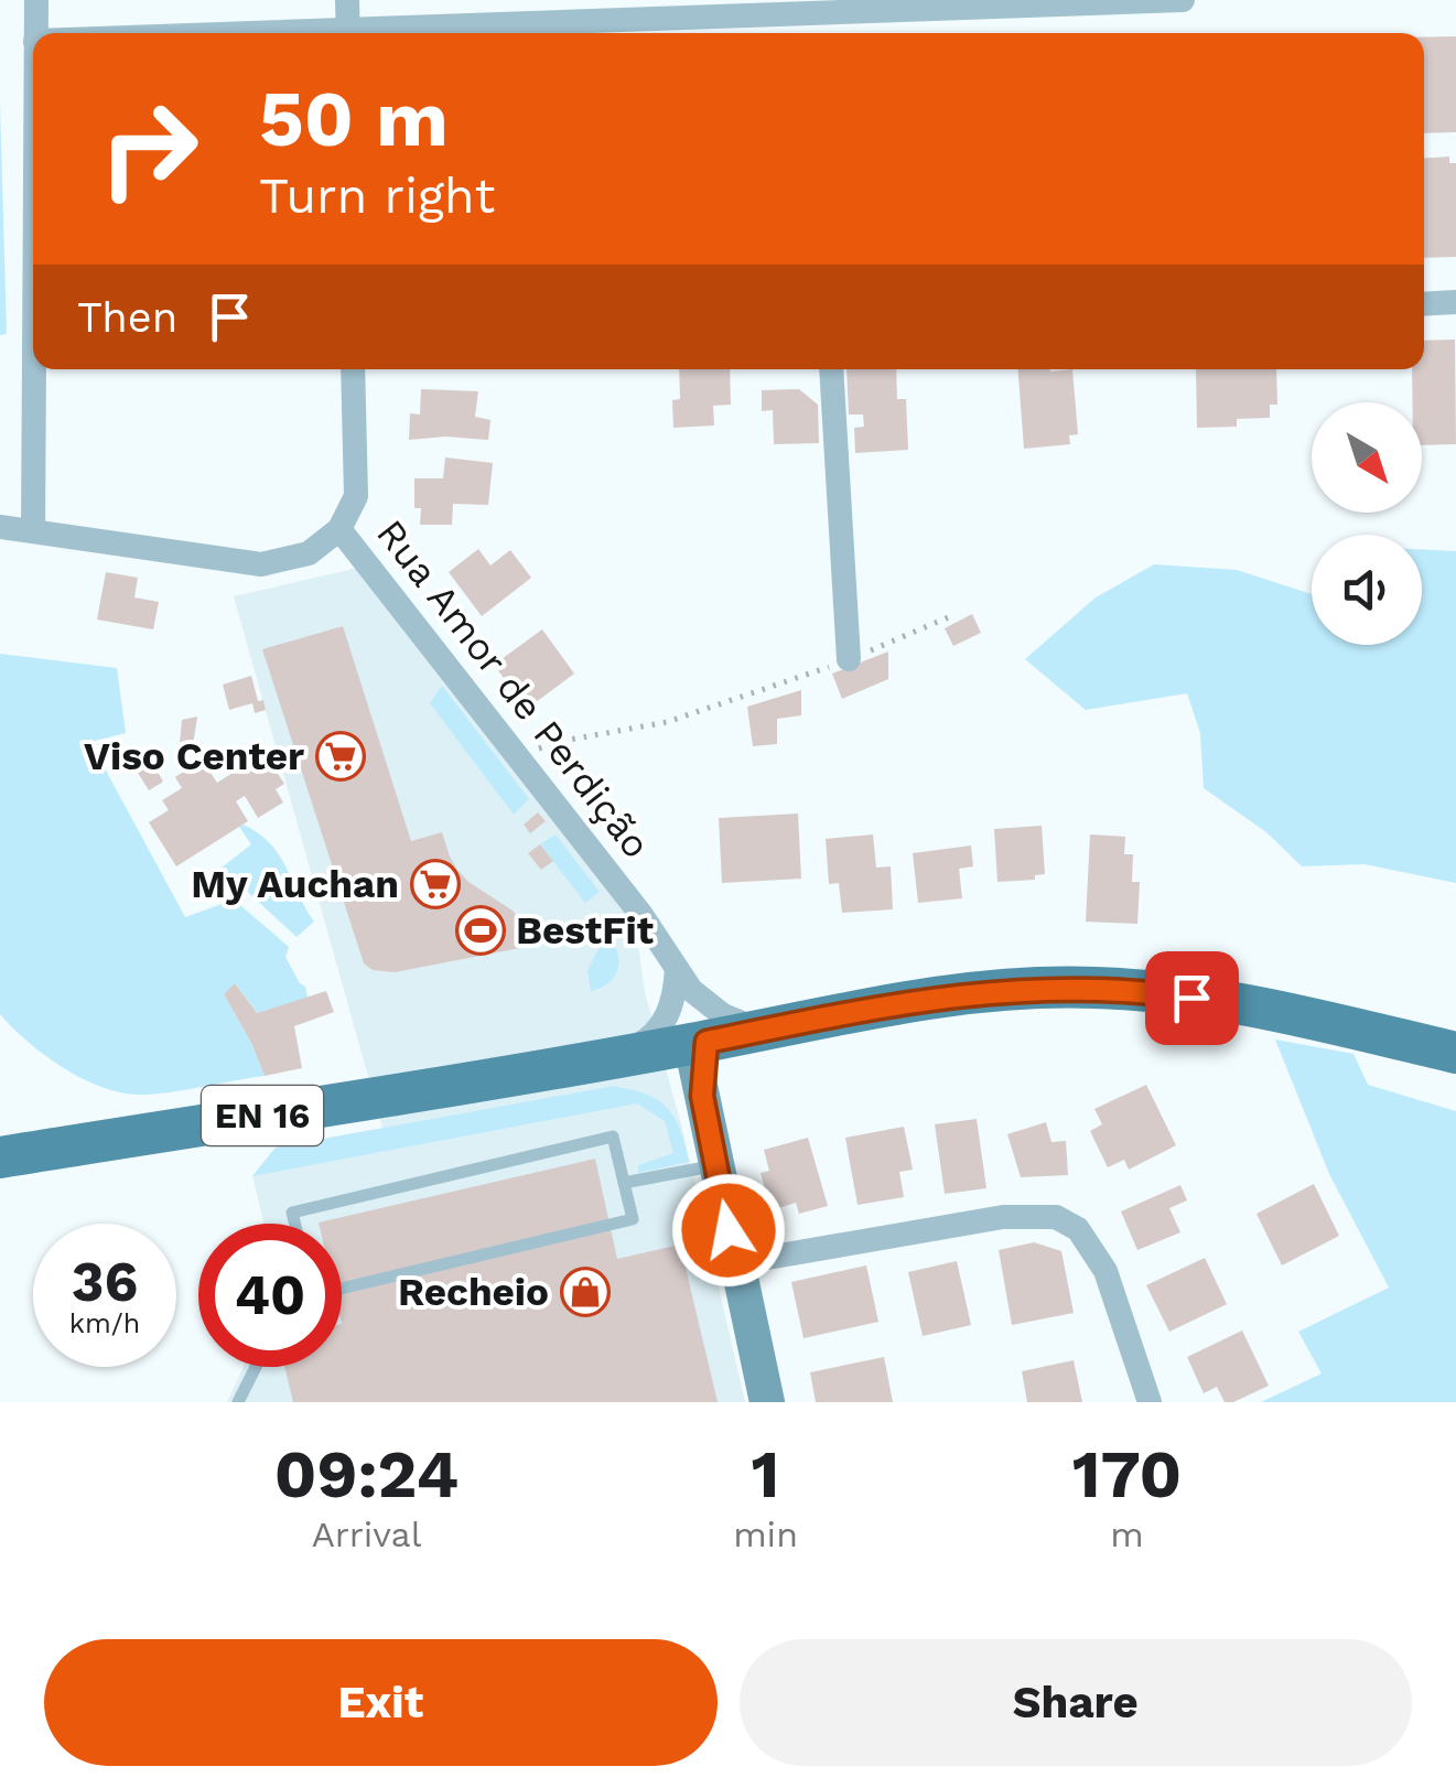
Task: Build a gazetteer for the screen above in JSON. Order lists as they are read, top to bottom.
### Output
{
  "streets": {
    "main road": ["EN 16"],
    "street": ["Rua Amor de Perdição"]
  },
  "crossings": [
    ["Rua Amor de Perdição", "EN 16"]
  ],
  "places": {
    "supermarket": ["Viso Center", "My Auchan"],
    "sports": ["BestFit"],
    "shop": ["Recheio"]
  },
  "north": "bottom right",
  "page": {
    "turn": ["50 m", "Turn right"],
    "then": "Then",
    "speed": "36 km/h",
    "limit": "40",
    "eta": [
      "09:24",
      "Arrival",
      "1",
      "min",
      "170",
      "m"
    ],
    "buttons": ["Exit", "Share"]
  }
}
